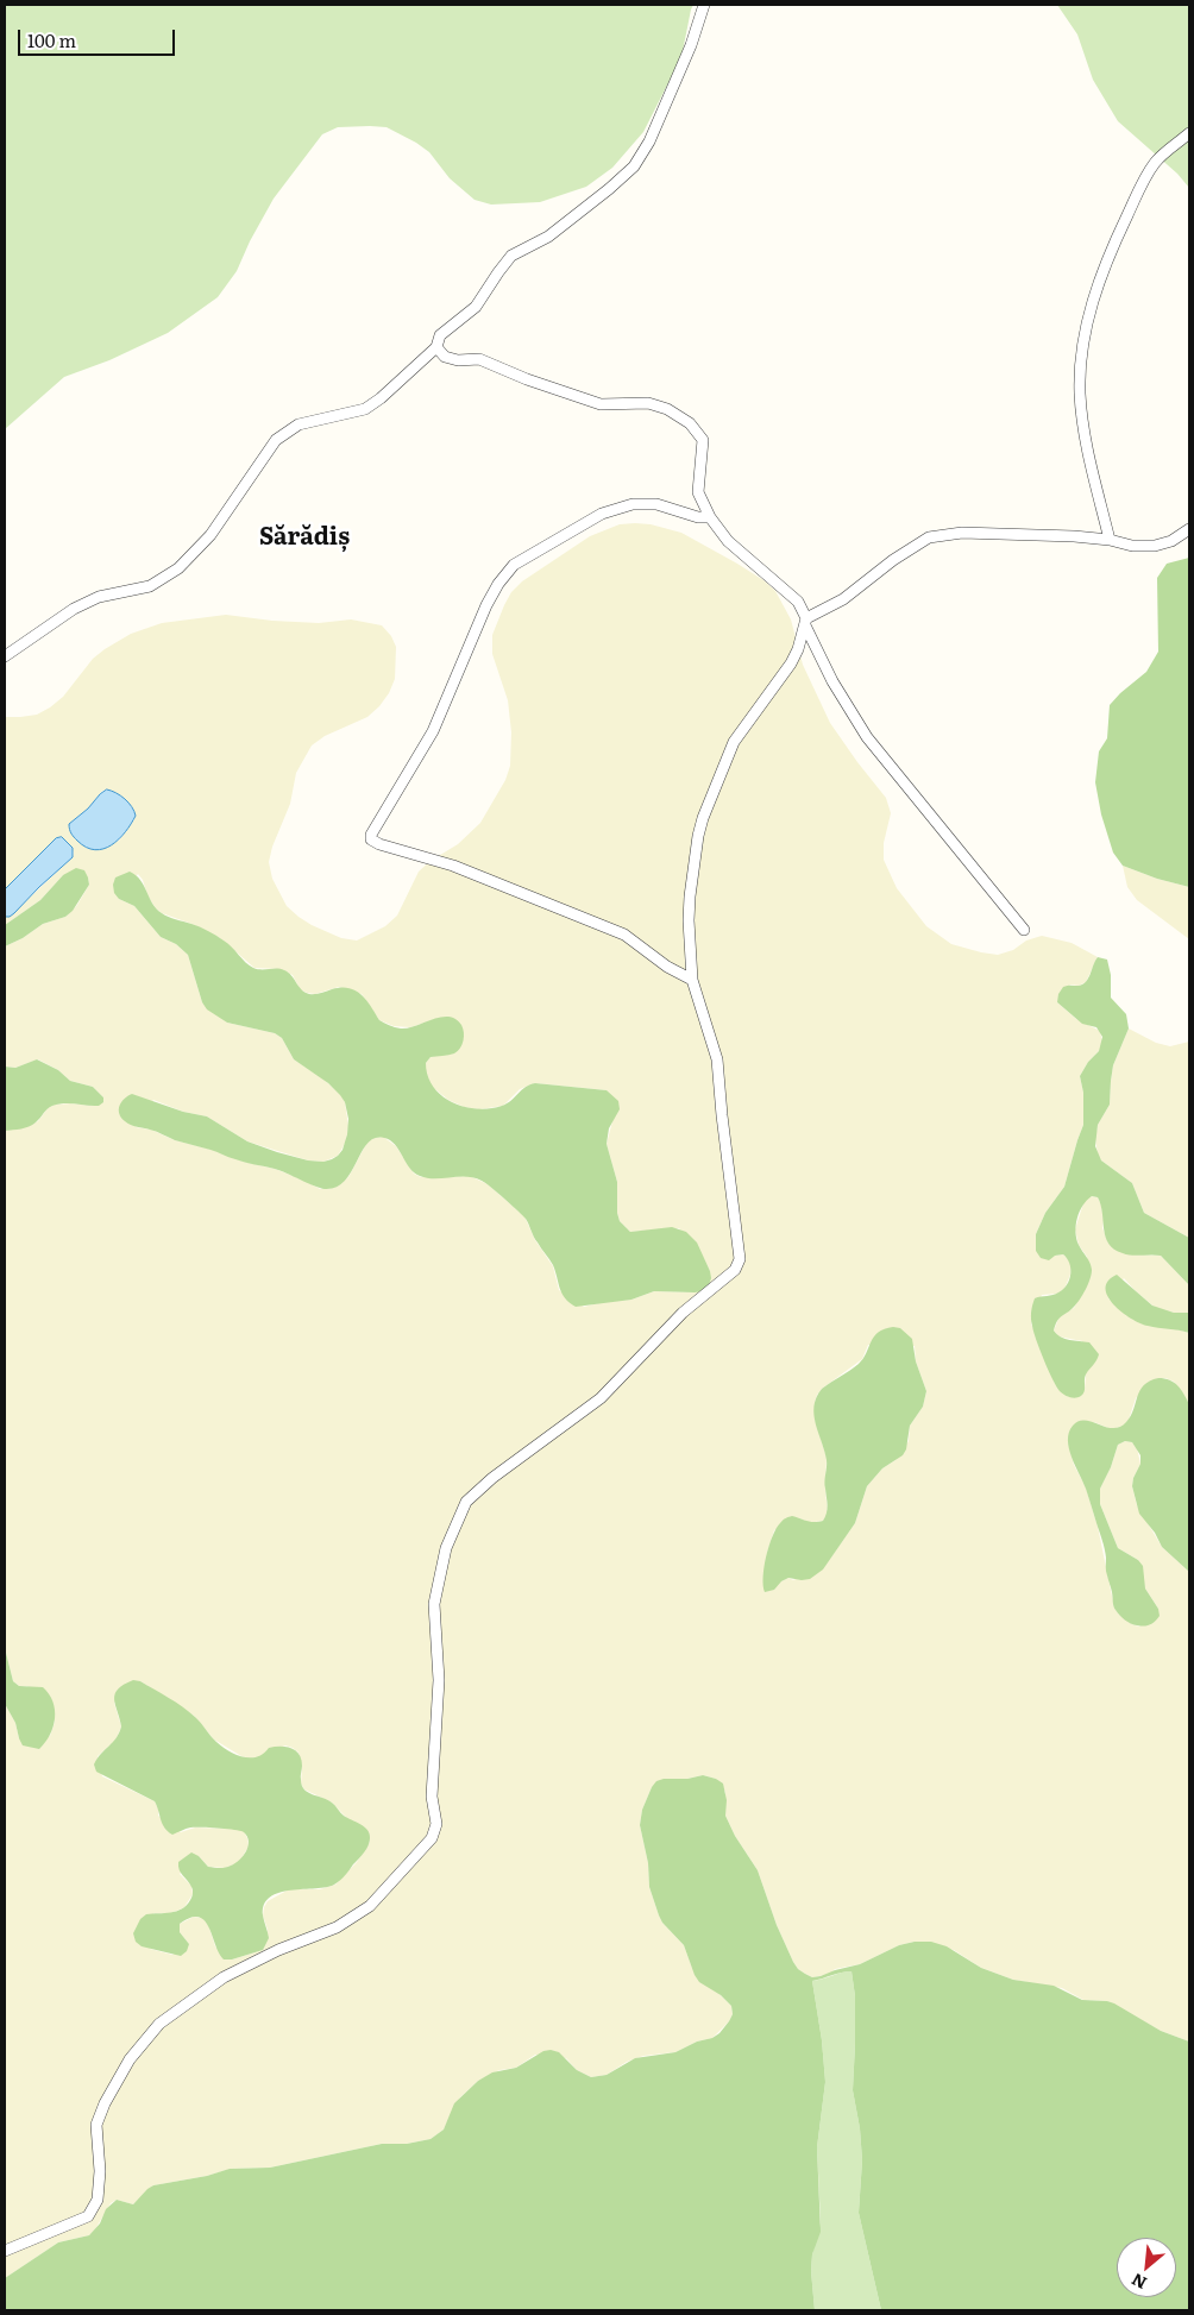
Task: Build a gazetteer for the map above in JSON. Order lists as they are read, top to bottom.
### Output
{
  "districts": ["Sărădiș"],
  "scale_bar": "100 m",
  "north": "bottom left"
}
